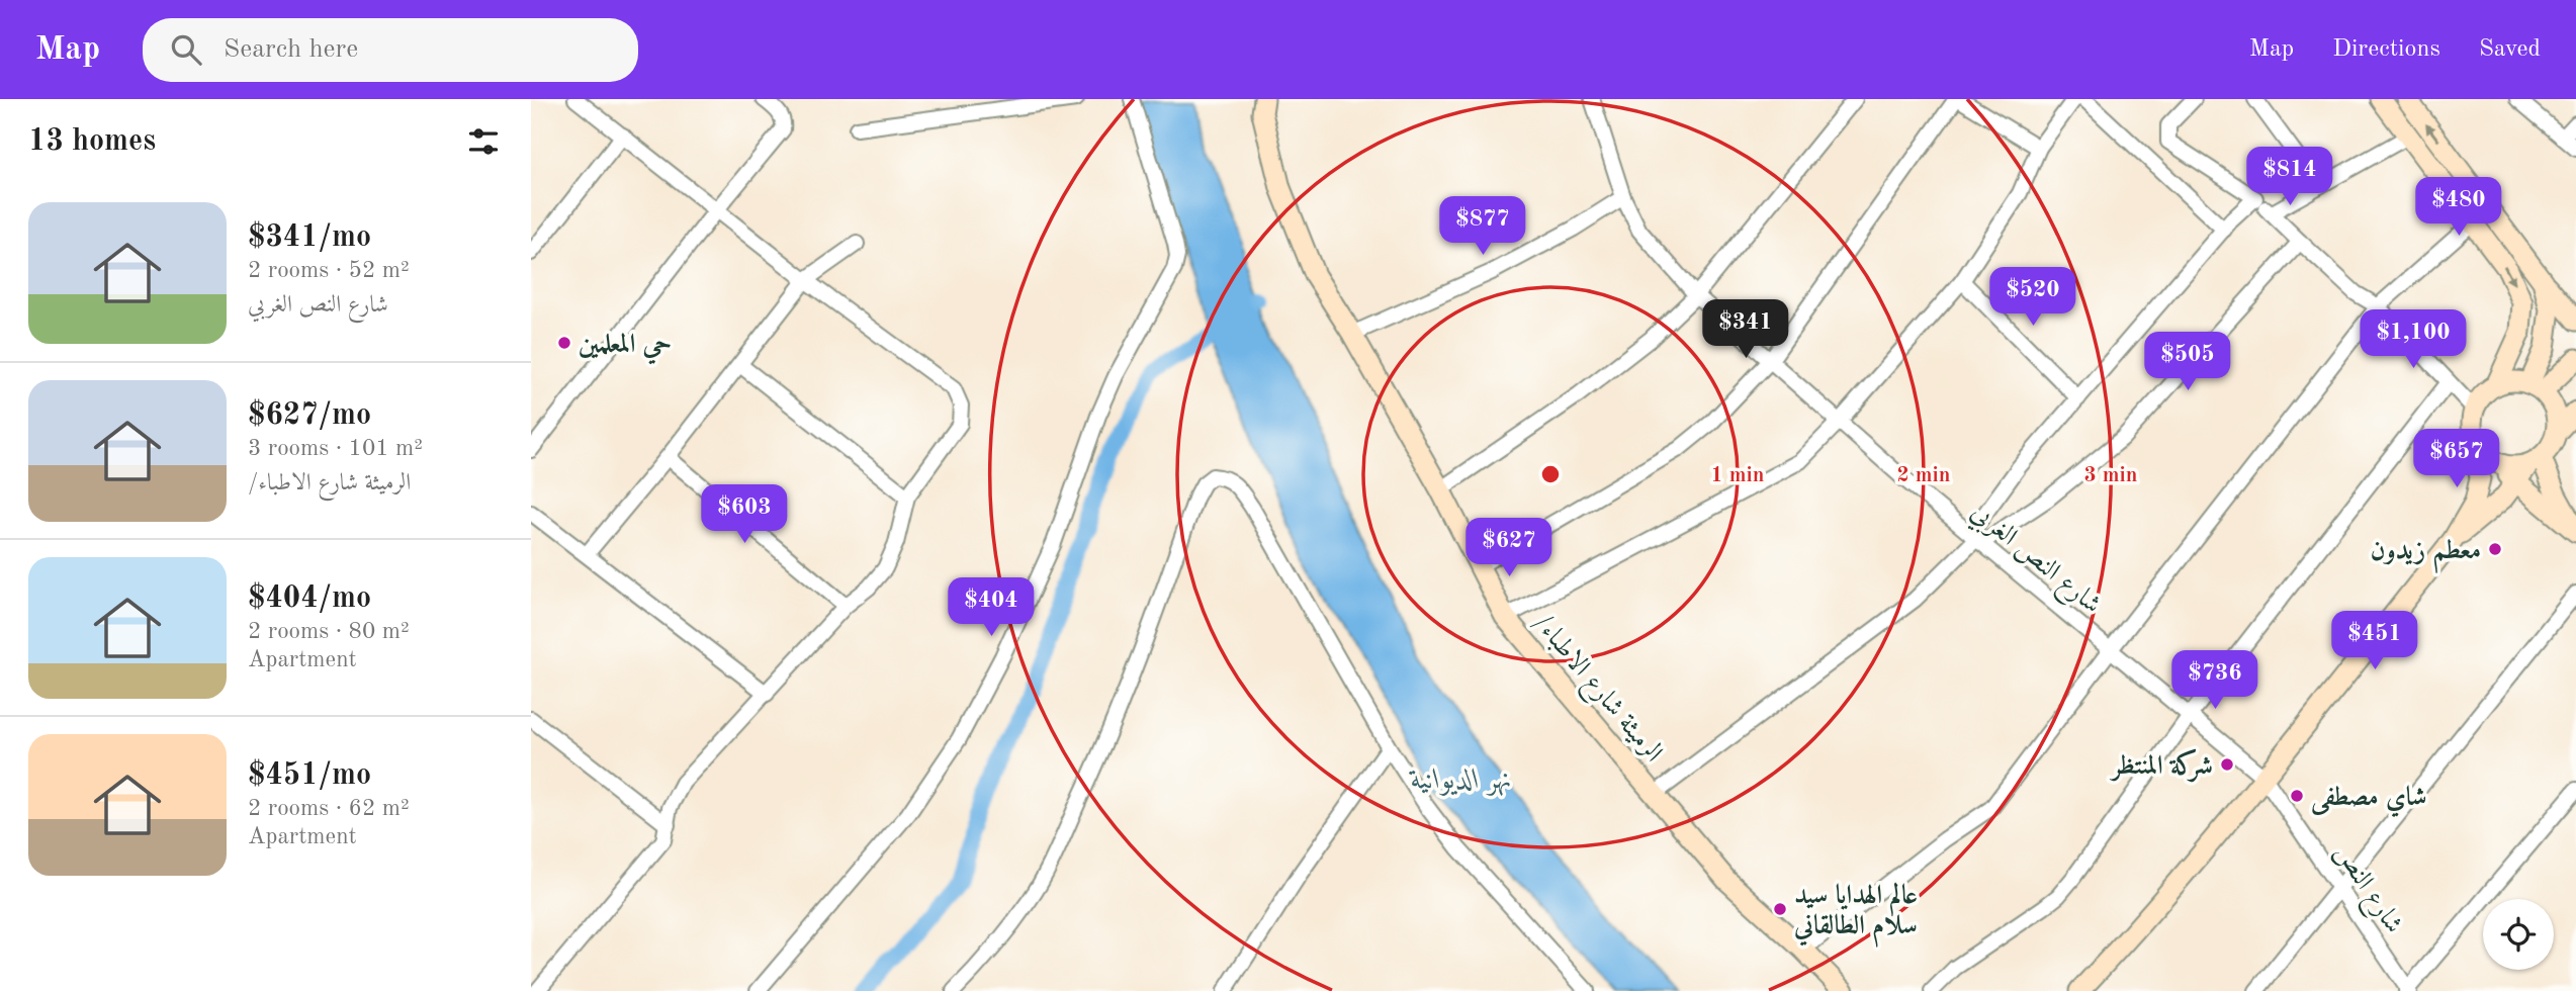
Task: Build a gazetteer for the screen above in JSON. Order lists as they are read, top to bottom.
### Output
{
  "streets": {
    "main road": ["/الرميثة شارع الاطباء"],
    "street": ["شارع النص الغربي", "شارع النص"]
  },
  "crossings": [
    ["شارع النص الغربي", "شارع النص"]
  ],
  "water": ["نهر الديوانية"],
  "places": [
    "حي المعلمين",
    "معطم زيدون",
    "شركة المنتظر",
    "شاي مصطفى",
    "عالم الهدايا سيد سلام الطالقاني"
  ],
  "page": {
    "header": "Map",
    "search": "Search here",
    "nav": ["Map", "Directions", "Saved"],
    "heading": "13 homes",
    "price": [
      "$814",
      "$480",
      "$877",
      "$520",
      "$341",
      "$1,100",
      "$505",
      "$657",
      "$603",
      "$627",
      "$404",
      "$451",
      "$736"
    ],
    "list": [
      {
        "name": "$341/mo",
        "note": "2 rooms · 52 m² · شارع النص الغربي"
      },
      {
        "name": "$627/mo",
        "note": "3 rooms · 101 m² · /الرميثة شارع الاطباء"
      },
      {
        "name": "$404/mo",
        "note": "2 rooms · 80 m² · Apartment"
      },
      {
        "name": "$451/mo",
        "note": "2 rooms · 62 m² · Apartment"
      }
    ]
  },
  "rings": ["1 min", "2 min", "3 min"]
}
